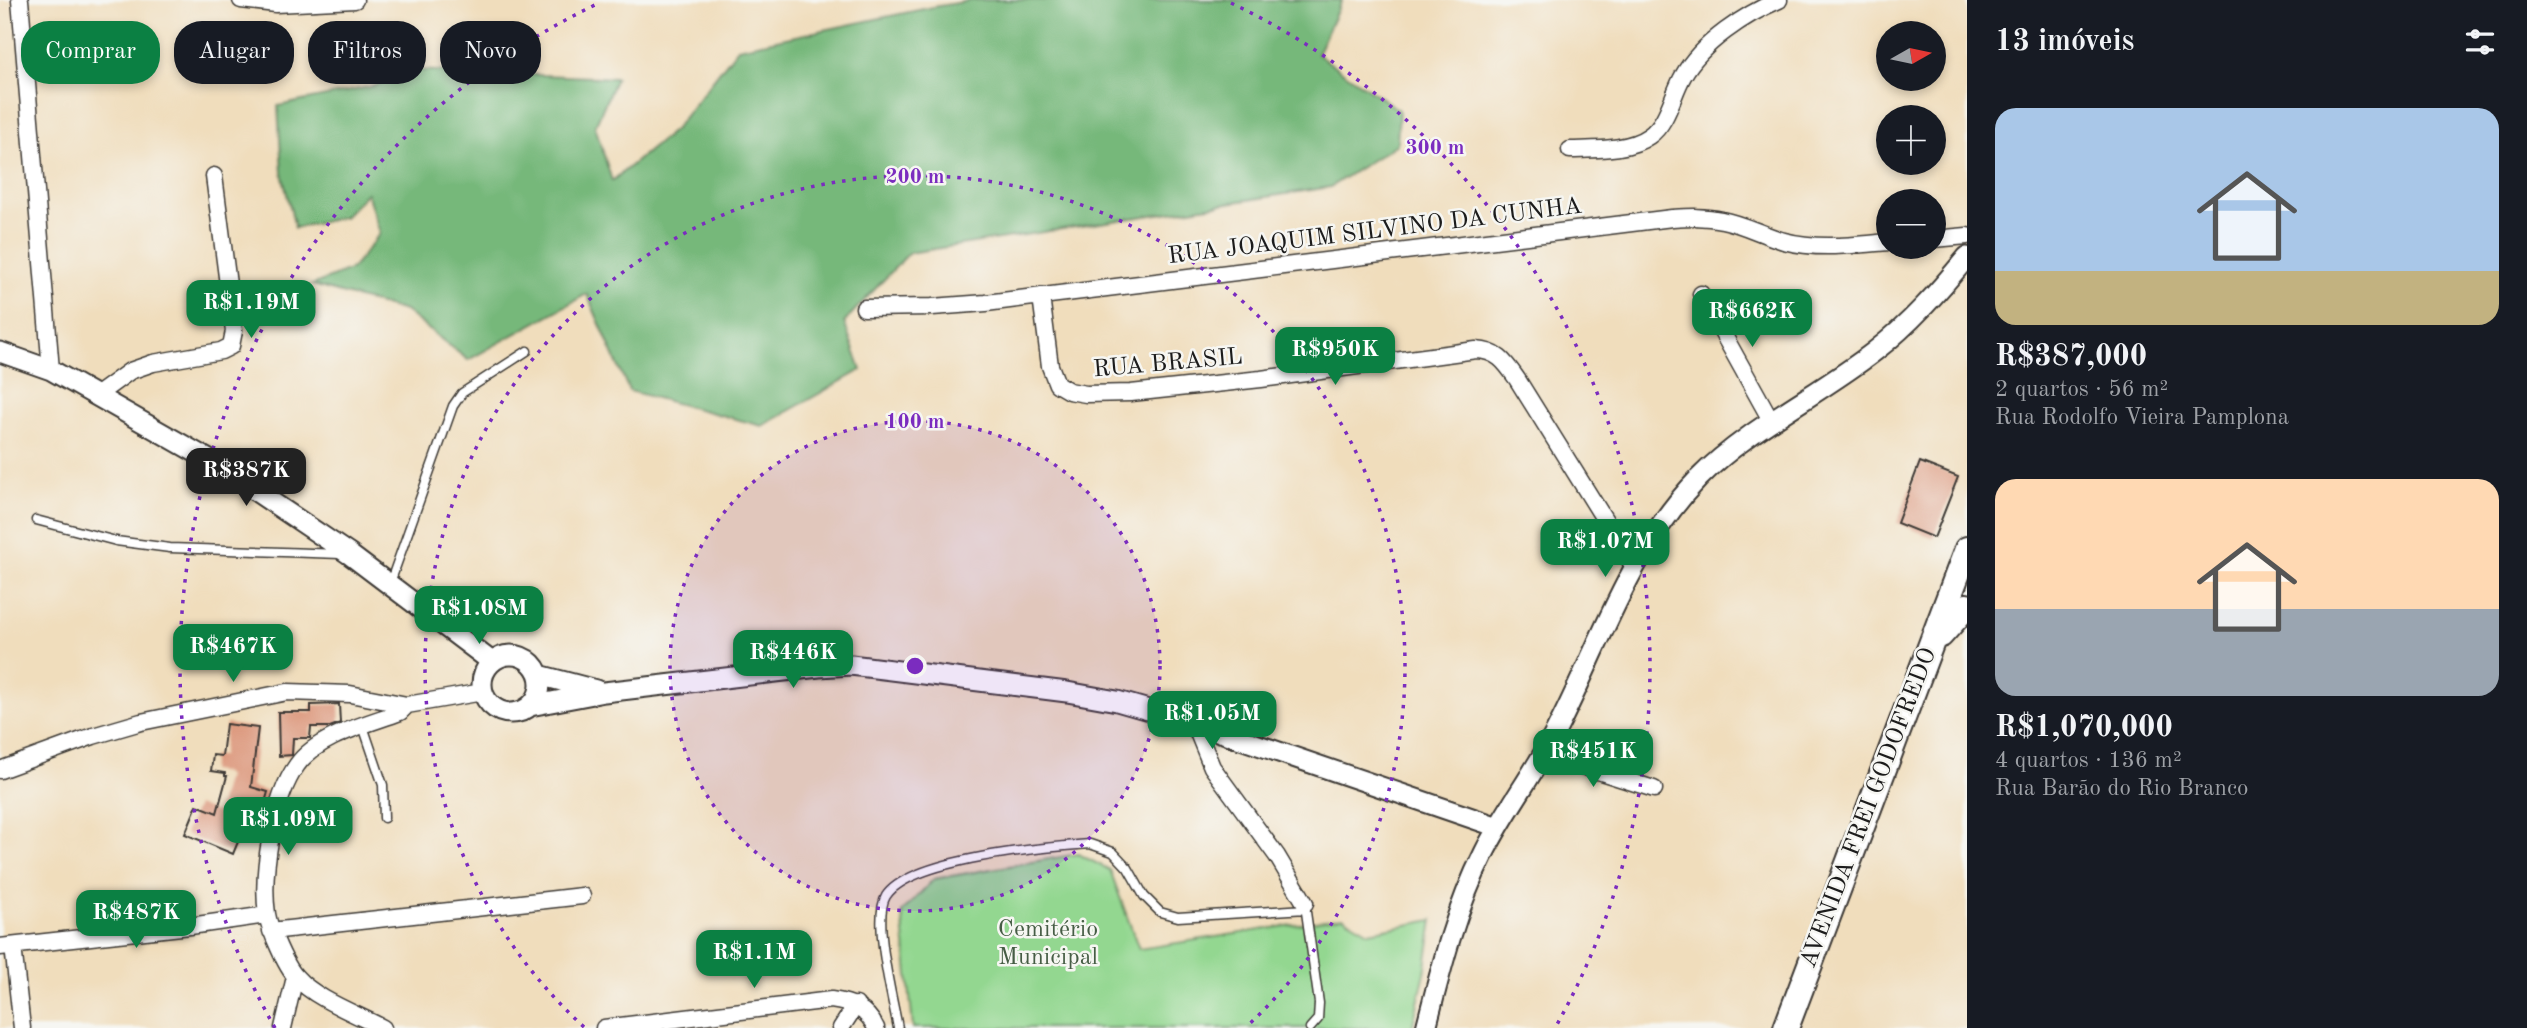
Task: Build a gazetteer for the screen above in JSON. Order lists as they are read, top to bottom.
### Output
{
  "streets": {
    "main road": ["AVENIDA FREI GODOFREDO"],
    "street": ["RUA JOAQUIM SILVINO DA CUNHA", "RUA BRASIL"]
  },
  "crossings": [
    ["RUA JOAQUIM SILVINO DA CUNHA", "RUA BRASIL"]
  ],
  "parks": ["Cemitério Municipal"],
  "north": "right",
  "page": {
    "heading": "13 imóveis",
    "map_buttons": ["+", "−"],
    "chip": [
      "Comprar",
      "Alugar",
      "Filtros",
      "Novo"
    ],
    "list": [
      {
        "name": "R$387,000",
        "note": "2 quartos · 56 m² · Rua Rodolfo Vieira Pamplona"
      },
      {
        "name": "R$1,070,000",
        "note": "4 quartos · 136 m² · Rua Barão do Rio Branco"
      }
    ],
    "price": [
      "R$1.19M",
      "R$662K",
      "R$950K",
      "R$387K",
      "R$1.07M",
      "R$1.08M",
      "R$467K",
      "R$446K",
      "R$1.05M",
      "R$451K",
      "R$1.09M",
      "R$487K",
      "R$1.1M"
    ]
  },
  "rings": ["300 m", "200 m", "100 m"]
}
